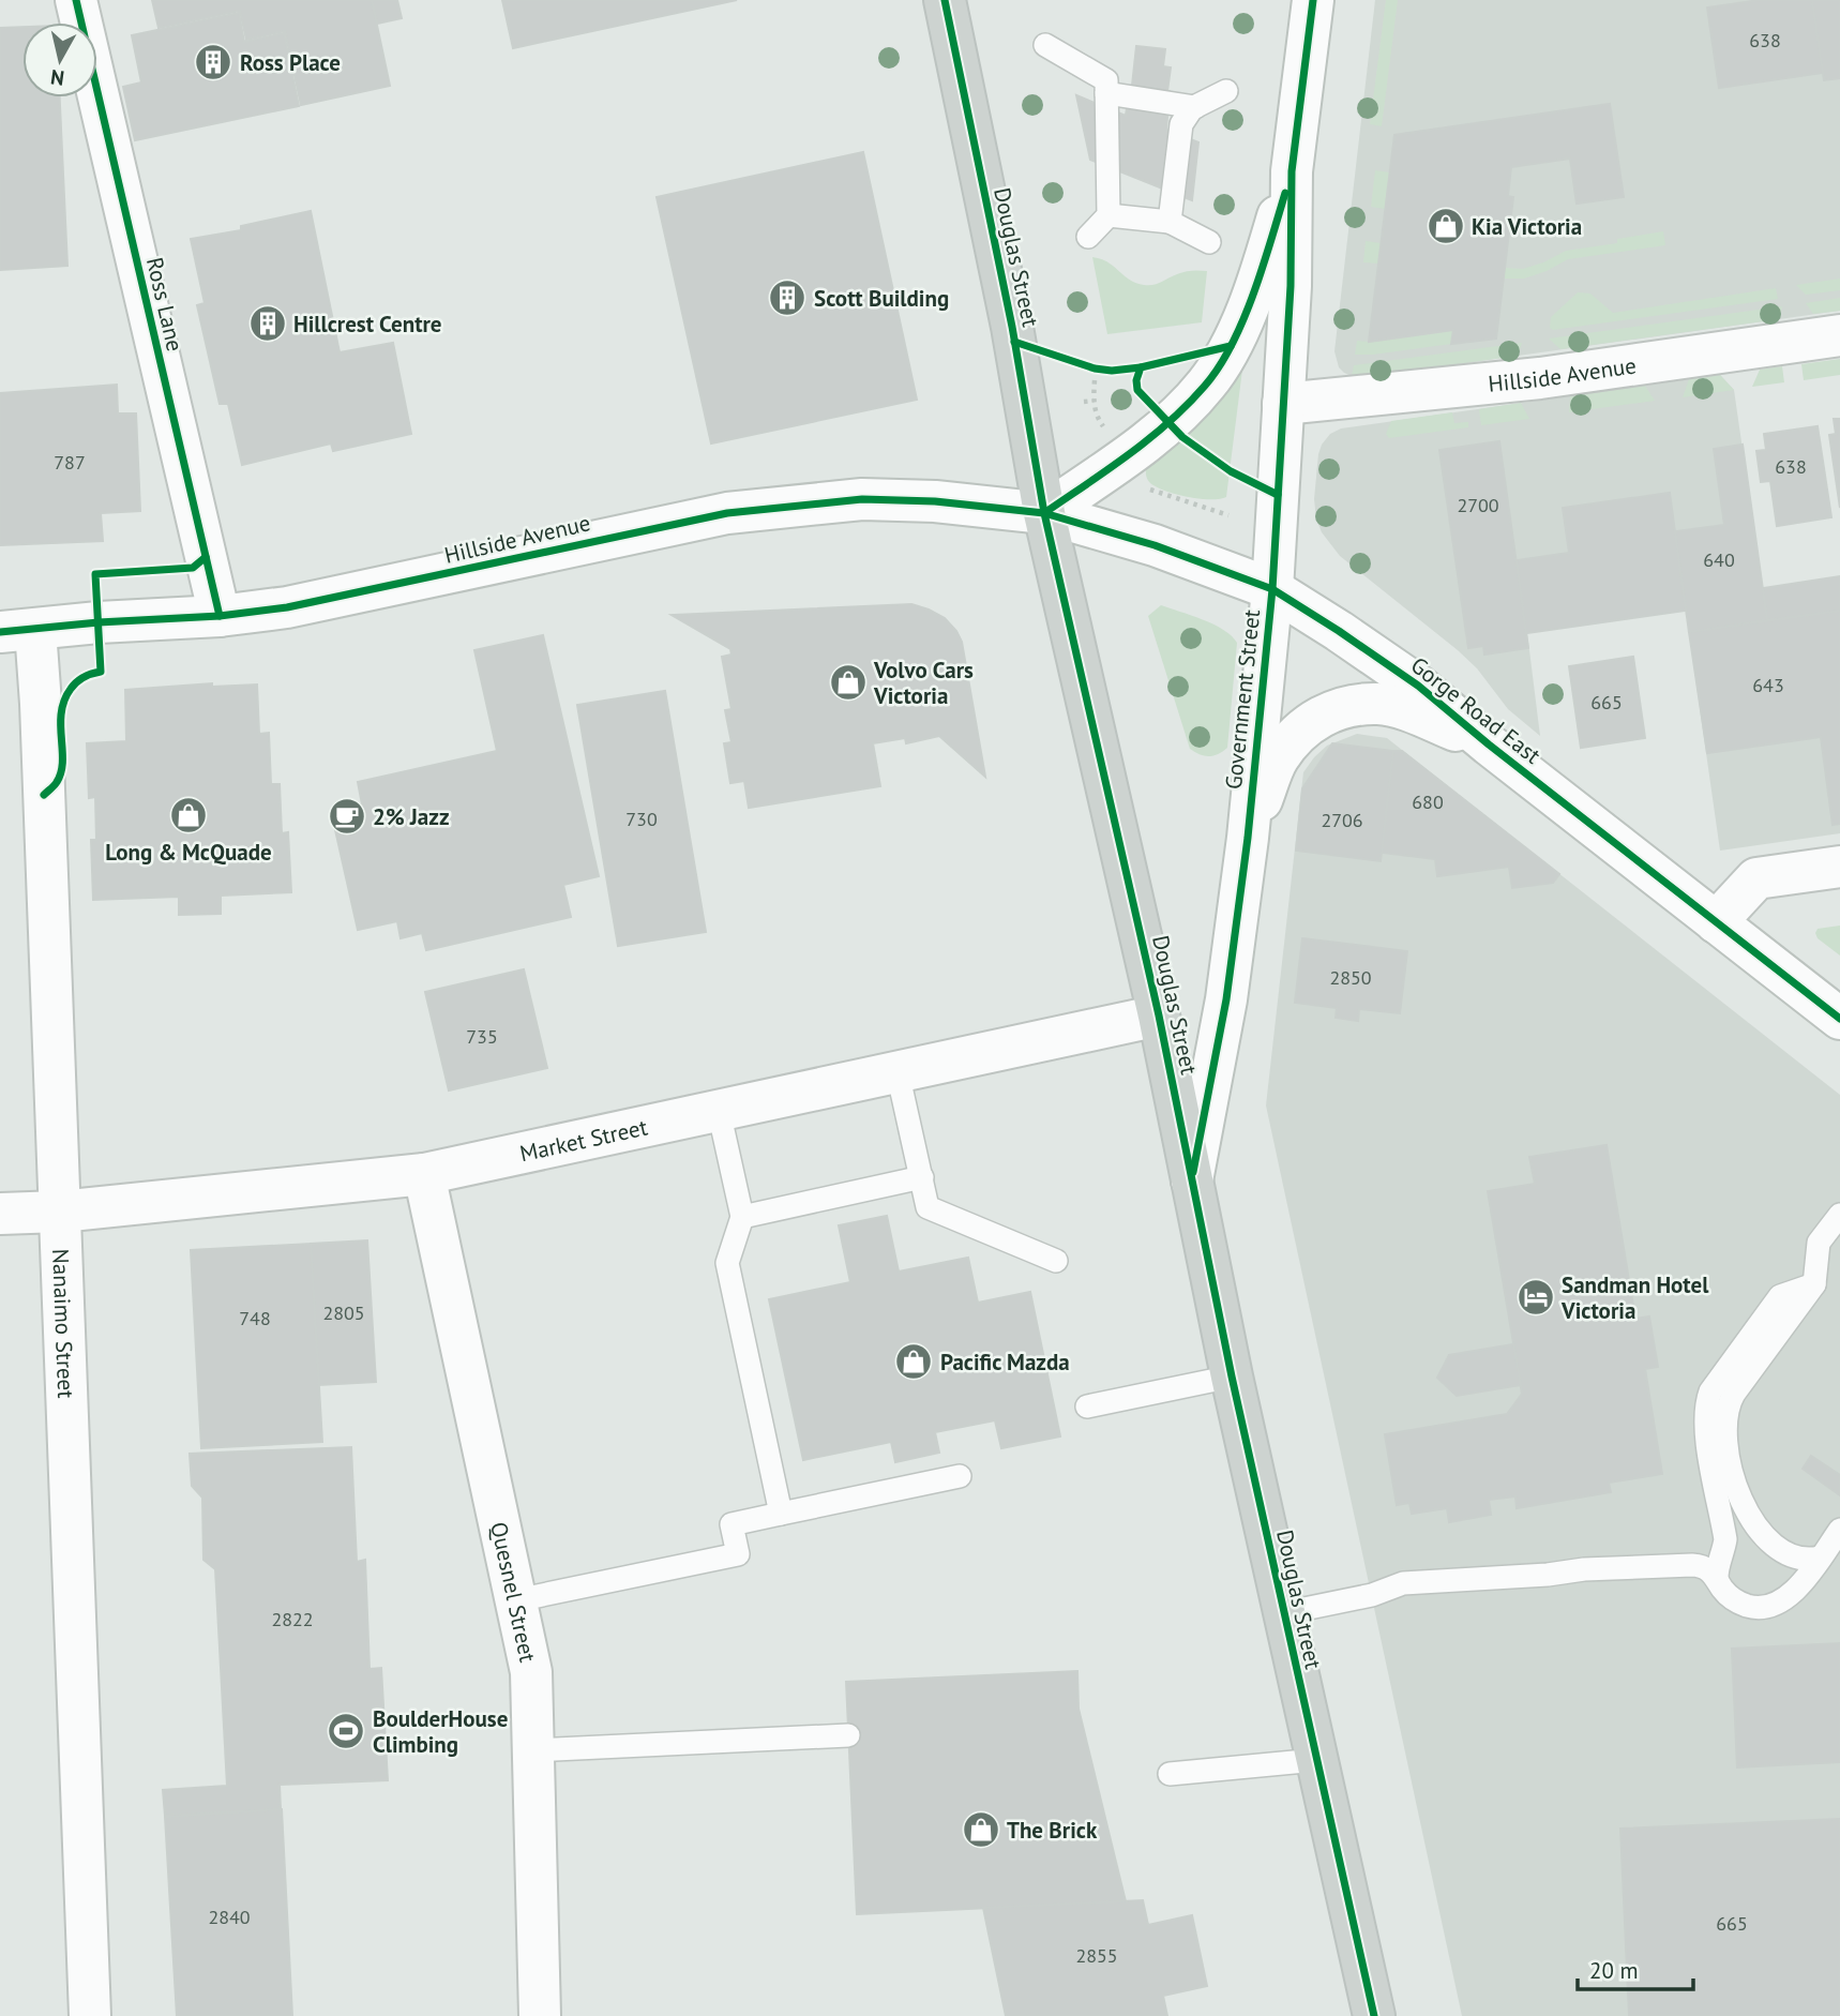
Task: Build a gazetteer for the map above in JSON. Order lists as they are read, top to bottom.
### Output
{
  "streets": {
    "main road": ["Douglas Street"],
    "street": [
      "Ross Lane",
      "Hillside Avenue",
      "Government Street",
      "Gorge Road East",
      "Market Street",
      "Nanaimo Street",
      "Quesnel Street"
    ]
  },
  "crossings": [
    ["Douglas Street", "Hillside Avenue"],
    ["Douglas Street", "Government Street"],
    ["Douglas Street", "Gorge Road East"],
    ["Douglas Street", "Market Street"],
    ["Ross Lane", "Hillside Avenue"],
    ["Hillside Avenue", "Government Street"],
    ["Hillside Avenue", "Gorge Road East"],
    ["Hillside Avenue", "Nanaimo Street"],
    ["Government Street", "Gorge Road East"],
    ["Market Street", "Nanaimo Street"],
    ["Market Street", "Quesnel Street"]
  ],
  "places": {
    "building": ["Ross Place", "Scott Building", "Hillcrest Centre"],
    "shop": [
      "Kia Victoria",
      "Volvo Cars Victoria",
      "Long & McQuade",
      "Pacific Mazda",
      "The Brick"
    ],
    "cafe": ["2% Jazz"],
    "hotel": ["Sandman Hotel Victoria"],
    "sports": ["BoulderHouse Climbing"]
  },
  "house_numbers": [
    "638",
    "787",
    "638",
    "2700",
    "640",
    "643",
    "665",
    "680",
    "730",
    "2706",
    "2850",
    "735",
    "2805",
    "748",
    "2822",
    "2840",
    "665",
    "2855"
  ],
  "scale_bar": "20 m",
  "north": "bottom"
}
